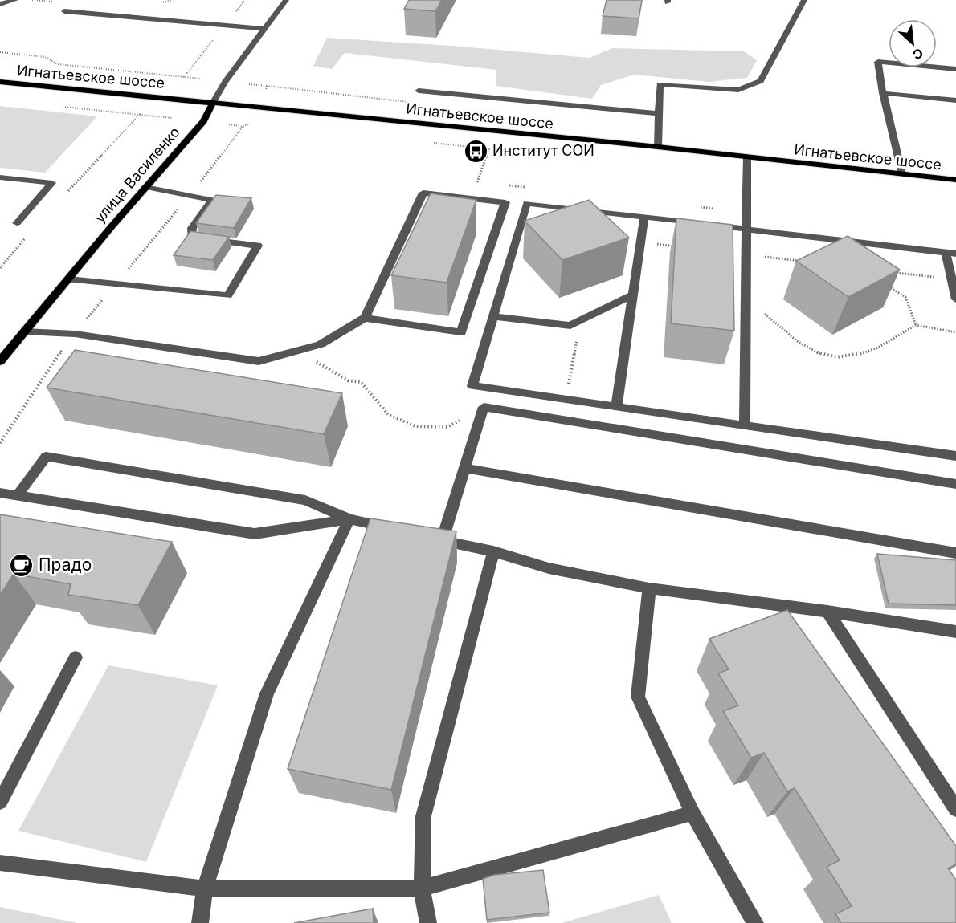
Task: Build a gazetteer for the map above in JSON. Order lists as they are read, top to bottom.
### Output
{
  "streets": {
    "main road": ["Игнатьевское шоссе", "улица Василенко"]
  },
  "crossings": [
    ["Игнатьевское шоссе", "улица Василенко"]
  ],
  "places": {
    "bus stop": ["Институт СОИ"],
    "cafe": ["Прадо"]
  },
  "north": "bottom right"
}
